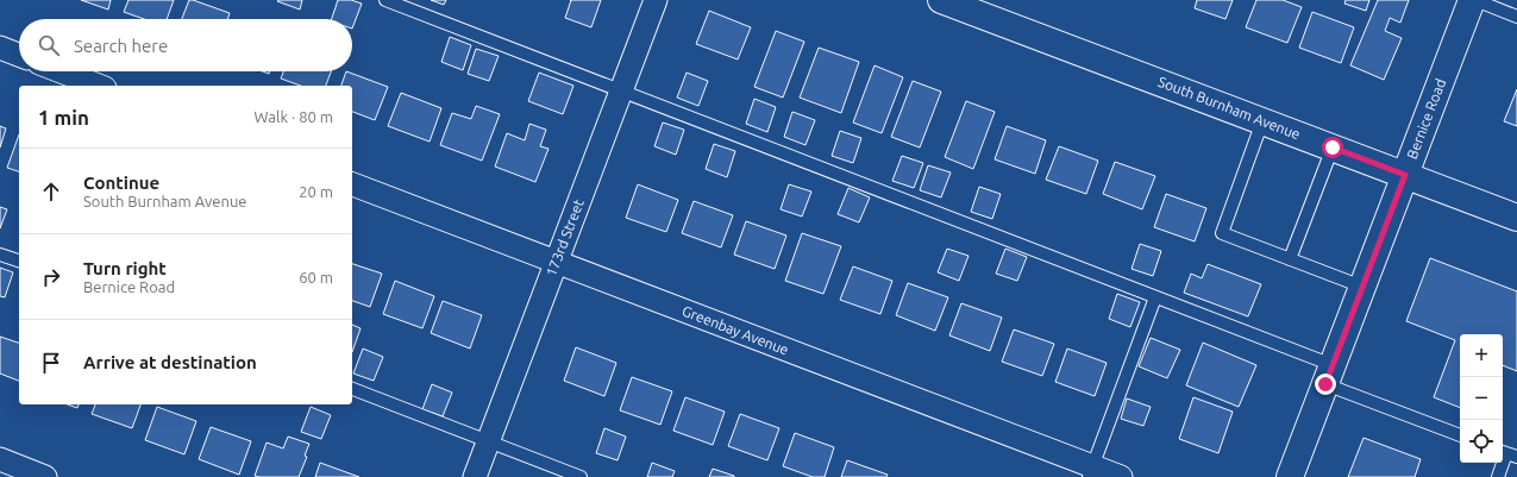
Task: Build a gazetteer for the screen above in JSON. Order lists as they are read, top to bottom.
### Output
{
  "streets": {
    "main road": ["South Burnham Avenue", "Bernice Road"],
    "street": ["173rd Street", "Greenbay Avenue"]
  },
  "crossings": [
    ["South Burnham Avenue", "Bernice Road"],
    ["173rd Street", "Greenbay Avenue"]
  ],
  "page": {
    "search": "Search here",
    "heading": ["1 min", "Walk · 80 m"],
    "list": [
      ["Continue", "South Burnham Avenue", "20 m"],
      ["Turn right", "Bernice Road", "60 m"],
      "Arrive at destination"
    ],
    "map_buttons": ["+", "−"]
  }
}
